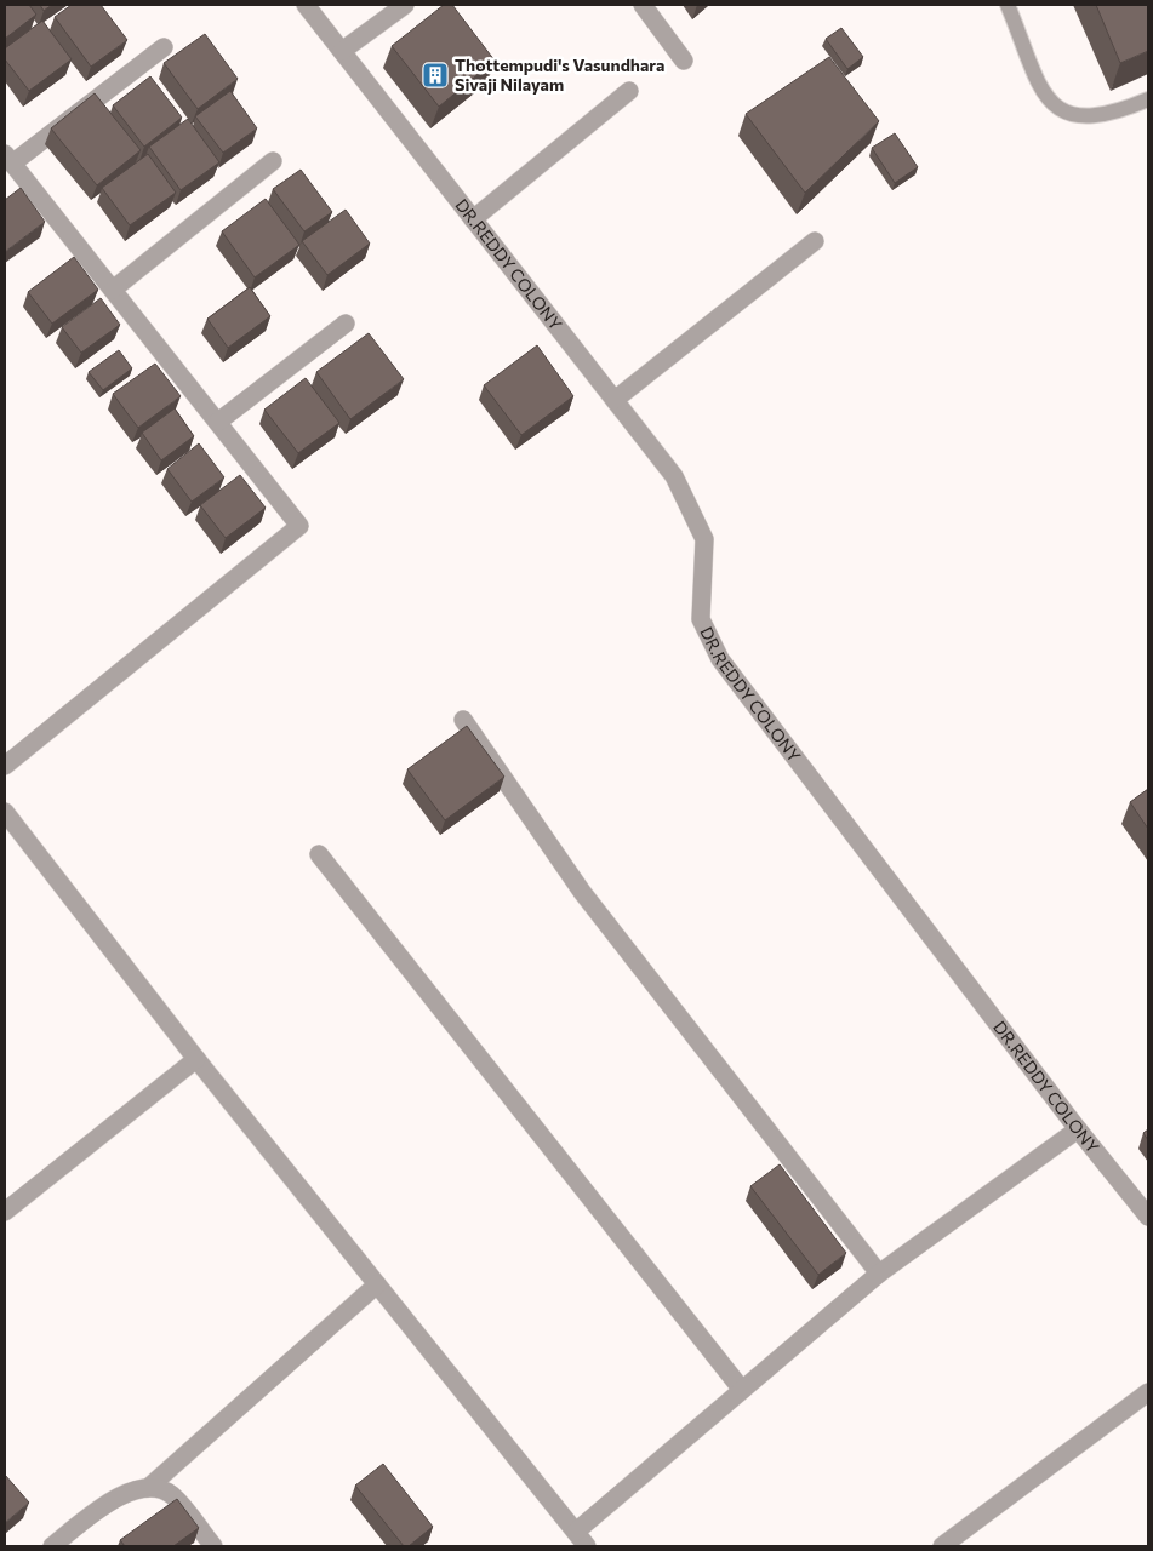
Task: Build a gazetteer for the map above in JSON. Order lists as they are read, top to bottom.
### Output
{
  "streets": {
    "street": ["DR.REDDY COLONY"]
  },
  "places": {
    "building": ["Thottempudi's Vasundhara Sivaji Nilayam"]
  }
}
